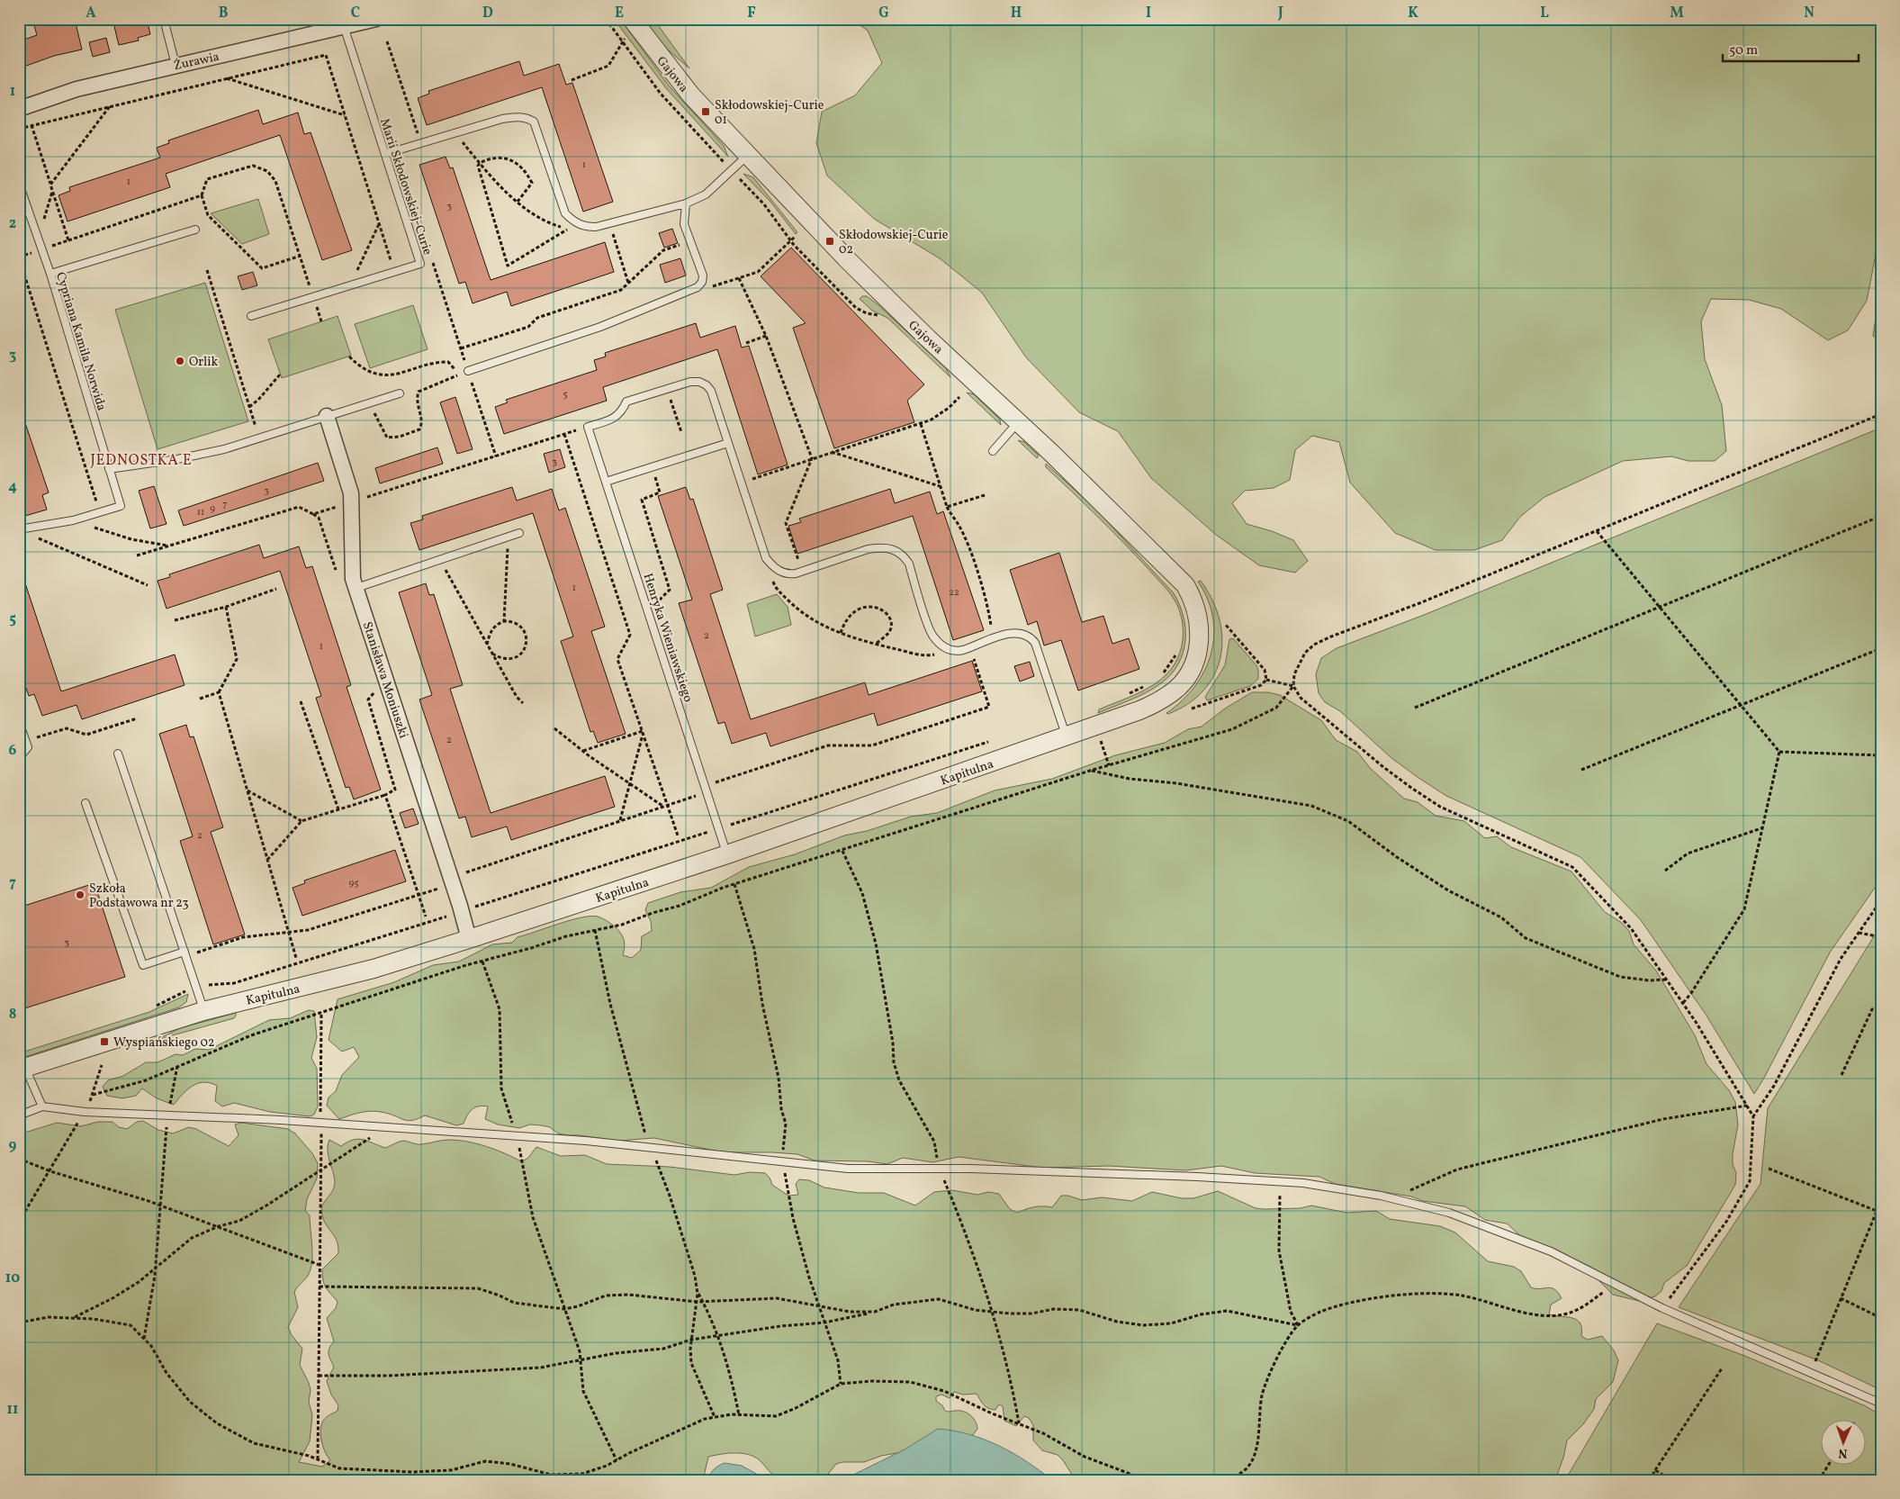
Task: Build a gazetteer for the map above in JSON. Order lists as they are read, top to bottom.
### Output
{
  "streets": {
    "street": [
      "Żurawia",
      "Gajowa",
      "Stanisława Moniuszki",
      "Kapitulna"
    ],
    "lane": ["Marii Skłodowskiej-Curie", "Cypriana Kamila Norwida", "Henryka Wieniawskiego"]
  },
  "crossings": [
    ["Żurawia", "Marii Skłodowskiej-Curie"],
    ["Gajowa", "Kapitulna"],
    ["Henryka Wieniawskiego", "Kapitulna"],
    ["Stanisława Moniuszki", "Kapitulna"]
  ],
  "districts": ["JEDNOSTKA E"],
  "places": {
    "transit": ["Skłodowskiej-Curie 01", "Skłodowskiej-Curie 02", "Wyspiańskiego 02"],
    "other": ["Orlik", "Szkoła Podstawowa nr 23"]
  },
  "house_numbers": [
    "1",
    "1",
    "3",
    "5",
    "3",
    "3",
    "7",
    "9",
    "11",
    "1",
    "22",
    "2",
    "1",
    "2",
    "2",
    "95",
    "3"
  ],
  "scale_bar": "50 m",
  "north": "bottom",
  "grid": {
    "columns": [
      "A",
      "B",
      "C",
      "D",
      "E",
      "F",
      "G",
      "H",
      "I",
      "J",
      "K",
      "L",
      "M",
      "N"
    ],
    "rows": [
      "1",
      "2",
      "3",
      "4",
      "5",
      "6",
      "7",
      "8",
      "9",
      "10",
      "11"
    ]
  }
}
